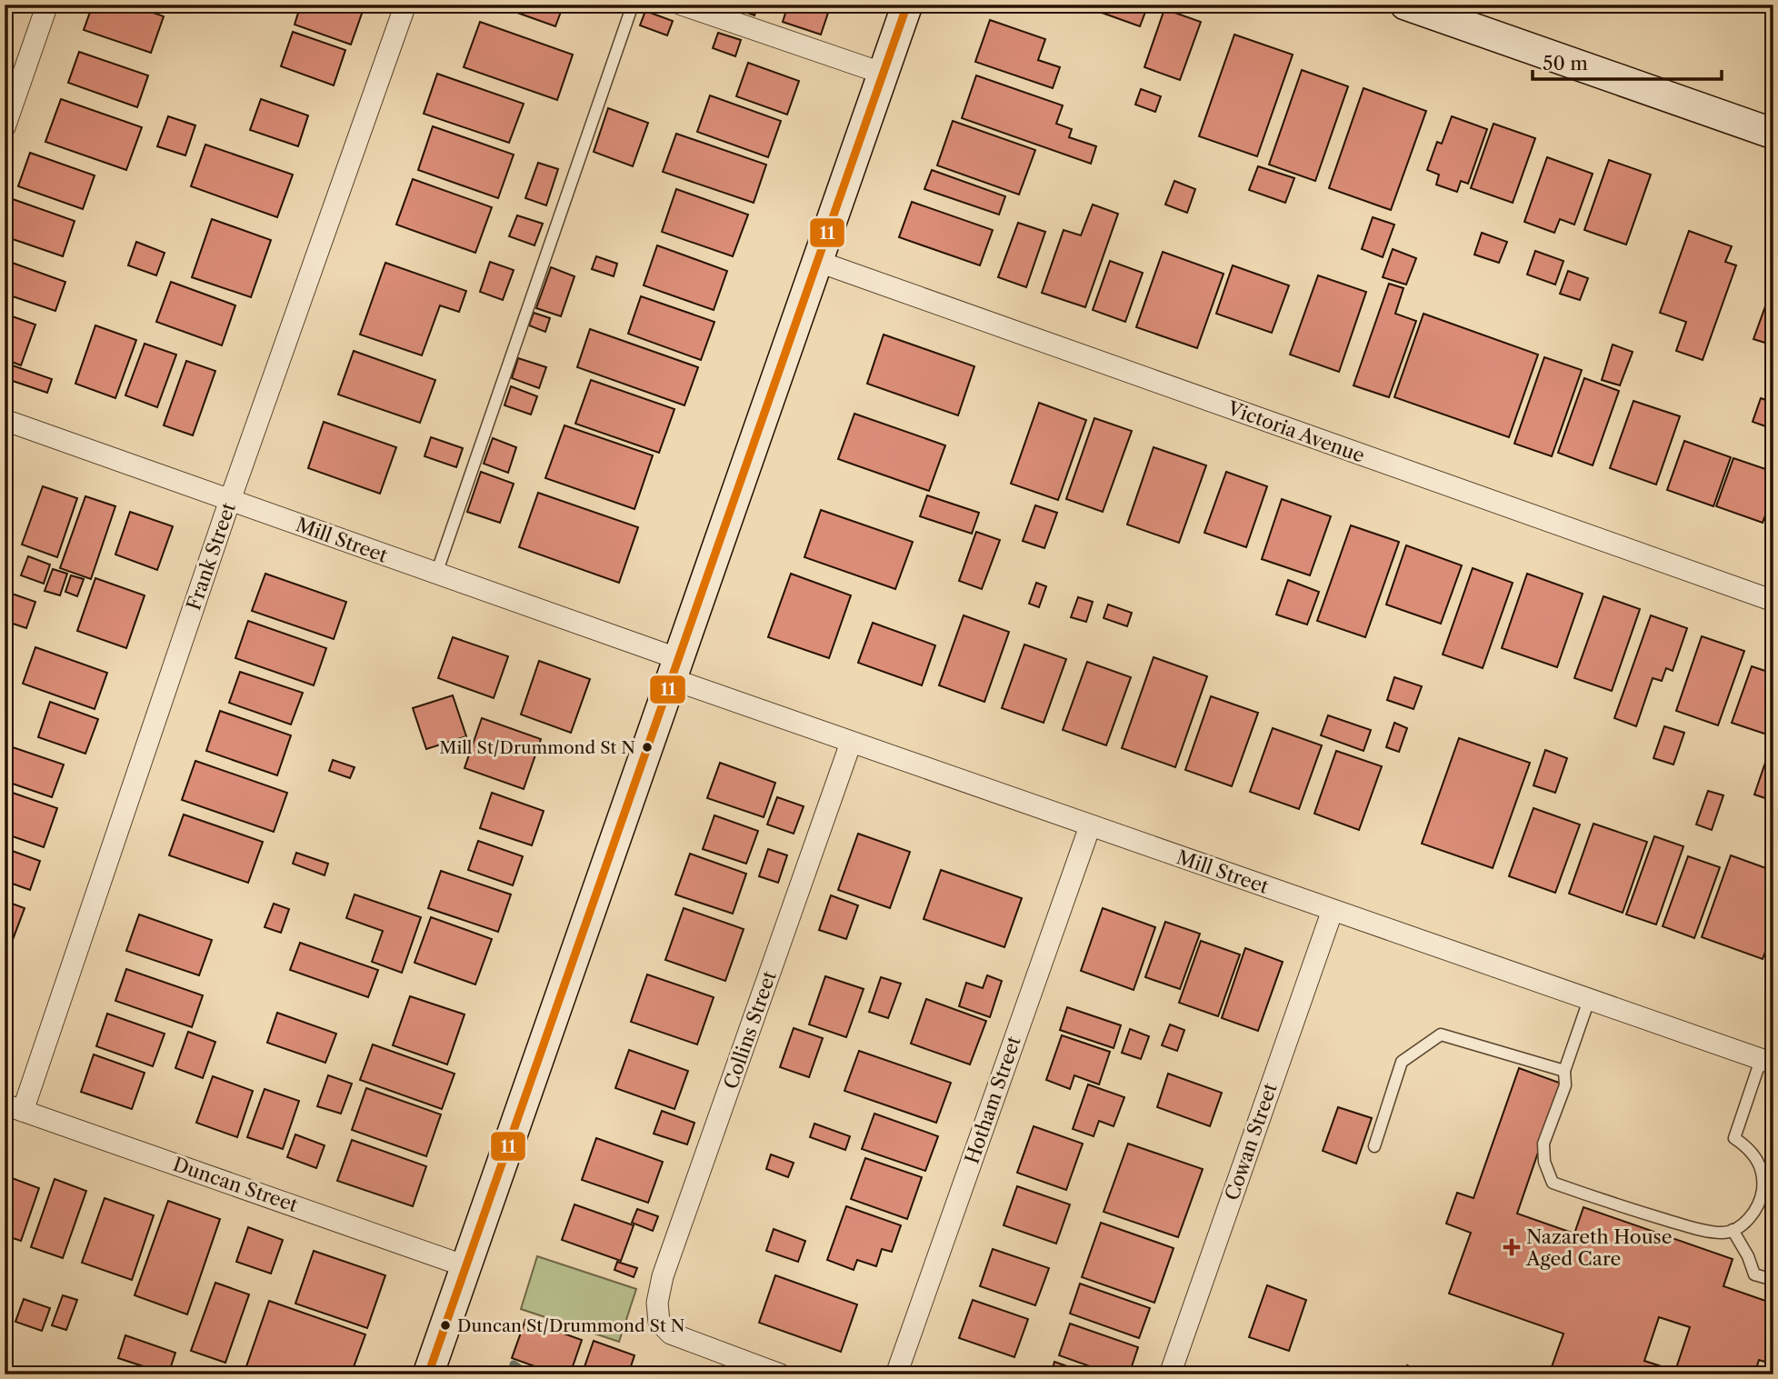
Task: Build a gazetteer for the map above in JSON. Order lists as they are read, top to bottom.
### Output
{
  "streets": {
    "street": [
      "Victoria Avenue",
      "Mill Street",
      "Frank Street",
      "Collins Street",
      "Hotham Street",
      "Cowan Street",
      "Duncan Street"
    ]
  },
  "crossings": [
    ["Mill Street", "Frank Street"],
    ["Mill Street", "Collins Street"],
    ["Mill Street", "Hotham Street"],
    ["Mill Street", "Cowan Street"],
    ["Frank Street", "Duncan Street"]
  ],
  "places": {
    "other": ["Mill St/Drummond St N", "Duncan St/Drummond St N"],
    "health": ["Nazareth House Aged Care"]
  },
  "lines": ["transit line 11"],
  "scale_bar": "50 m"
}
